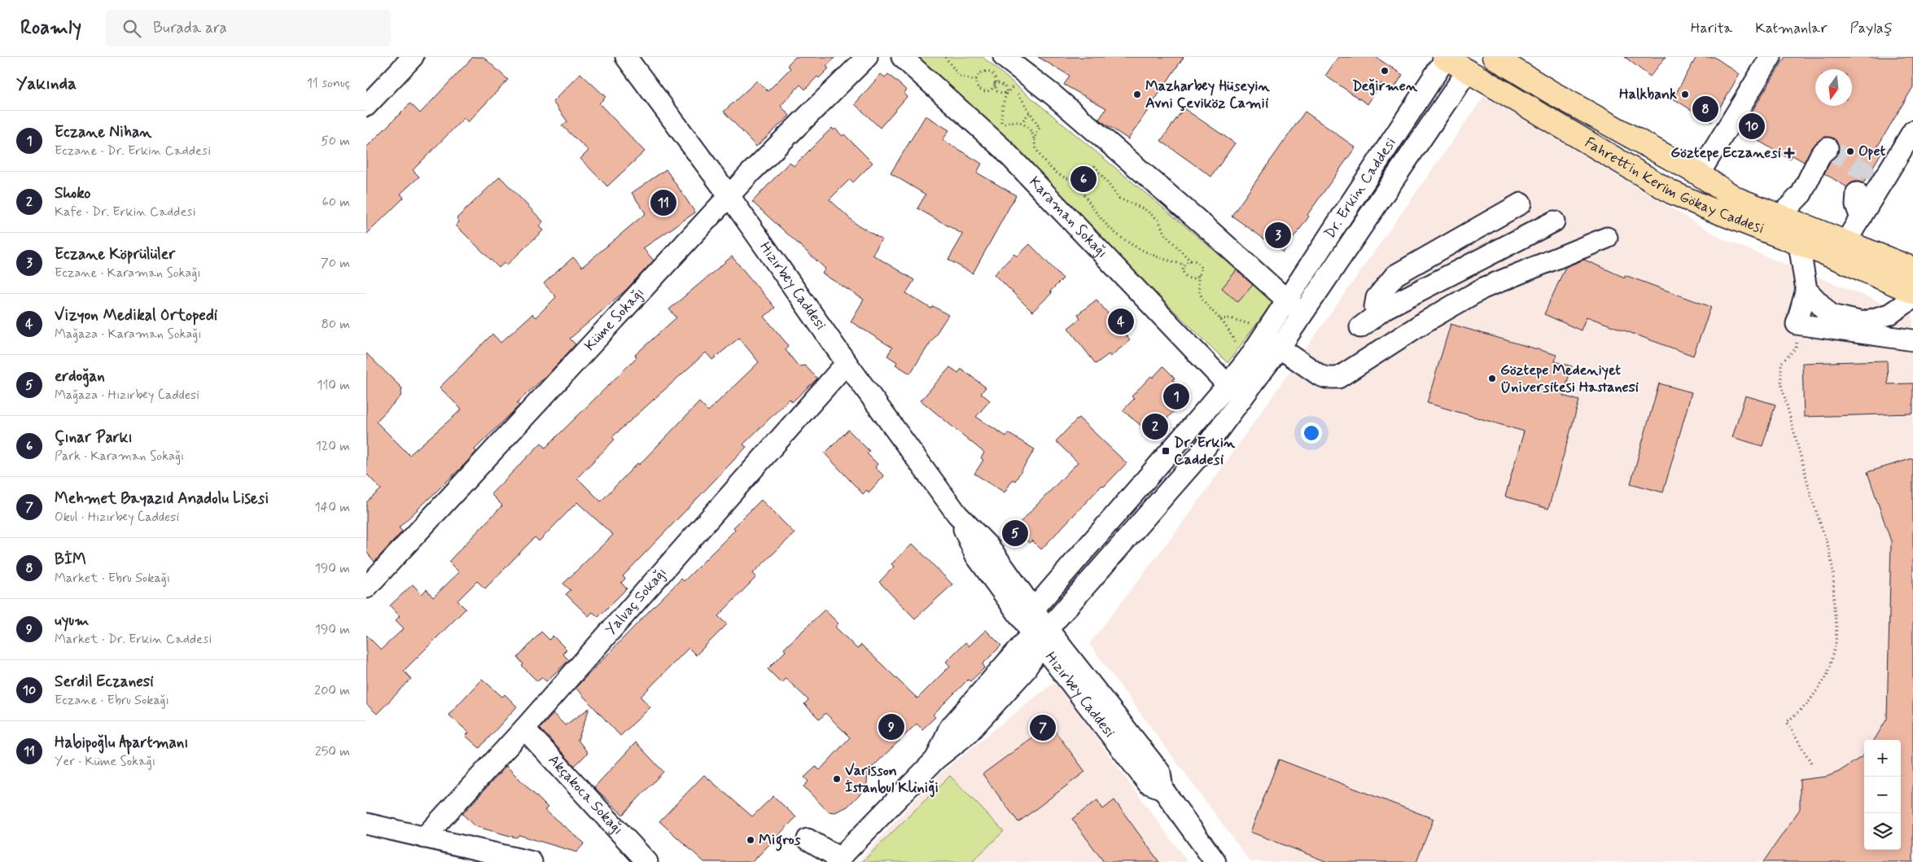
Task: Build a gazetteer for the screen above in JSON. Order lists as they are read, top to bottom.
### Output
{
  "streets": {
    "main road": ["Fahrettin Kerim Gökay Caddesi"],
    "street": [
      "Dr. Erkin Caddesi",
      "Karaman Sokağı",
      "Hızırbey Caddesi",
      "Küme Sokağı",
      "Yalvaç Sokağı",
      "Akçakoca Sokağı"
    ]
  },
  "crossings": [
    ["Fahrettin Kerim Gökay Caddesi", "Dr. Erkin Caddesi"],
    ["Dr. Erkin Caddesi", "Karaman Sokağı"],
    ["Dr. Erkin Caddesi", "Hızırbey Caddesi"],
    ["Hızırbey Caddesi", "Küme Sokağı"],
    ["Hızırbey Caddesi", "Yalvaç Sokağı"],
    ["Yalvaç Sokağı", "Akçakoca Sokağı"]
  ],
  "places": {
    "other": [
      "Değirmen",
      "Mazharbey Hüseyin Avni Çeviköz Camii",
      "Halkbank",
      "Opet",
      "Göztepe Medeniyet Üniversitesi Hastanesi",
      "Varisson İstanbul Kliniği",
      "Migros"
    ],
    "health": ["Göztepe Eczanesi"],
    "transit": ["Dr. Erkin Caddesi"]
  },
  "north": "bottom",
  "page": {
    "header": "Roamly",
    "search": "Burada ara",
    "nav": ["Harita", "Katmanlar", "Paylaş"],
    "heading": ["Yakında", "11 sonuç"],
    "pins": [
      "8",
      "10",
      "6",
      "11",
      "3",
      "4",
      "1",
      "2",
      "5",
      "9",
      "7"
    ],
    "list": [
      {
        "mark": "1",
        "name": "Eczane Nihan",
        "note": "Eczane · Dr. Erkin Caddesi",
        "value": "50 m"
      },
      {
        "mark": "2",
        "name": "Shoko",
        "note": "Kafe · Dr. Erkin Caddesi",
        "value": "60 m"
      },
      {
        "mark": "3",
        "name": "Eczane Köprülüler",
        "note": "Eczane · Karaman Sokağı",
        "value": "70 m"
      },
      {
        "mark": "4",
        "name": "Vizyon Medikal Ortopedi",
        "note": "Mağaza · Karaman Sokağı",
        "value": "80 m"
      },
      {
        "mark": "5",
        "name": "erdoğan",
        "note": "Mağaza · Hızırbey Caddesi",
        "value": "110 m"
      },
      {
        "mark": "6",
        "name": "Çınar Parkı",
        "note": "Park · Karaman Sokağı",
        "value": "120 m"
      },
      {
        "mark": "7",
        "name": "Mehmet Bayazıd Anadolu Lisesi",
        "note": "Okul · Hızırbey Caddesi",
        "value": "140 m"
      },
      {
        "mark": "8",
        "name": "BİM",
        "note": "Market · Ebru Sokağı",
        "value": "190 m"
      },
      {
        "mark": "9",
        "name": "uyum",
        "note": "Market · Dr. Erkin Caddesi",
        "value": "190 m"
      },
      {
        "mark": "10",
        "name": "Serdil Eczanesi",
        "note": "Eczane · Ebru Sokağı",
        "value": "200 m"
      },
      {
        "mark": "11",
        "name": "Habipoğlu Apartmanı",
        "note": "Yer · Küme Sokağı",
        "value": "250 m"
      }
    ],
    "map_buttons": ["+", "−"]
  }
}
